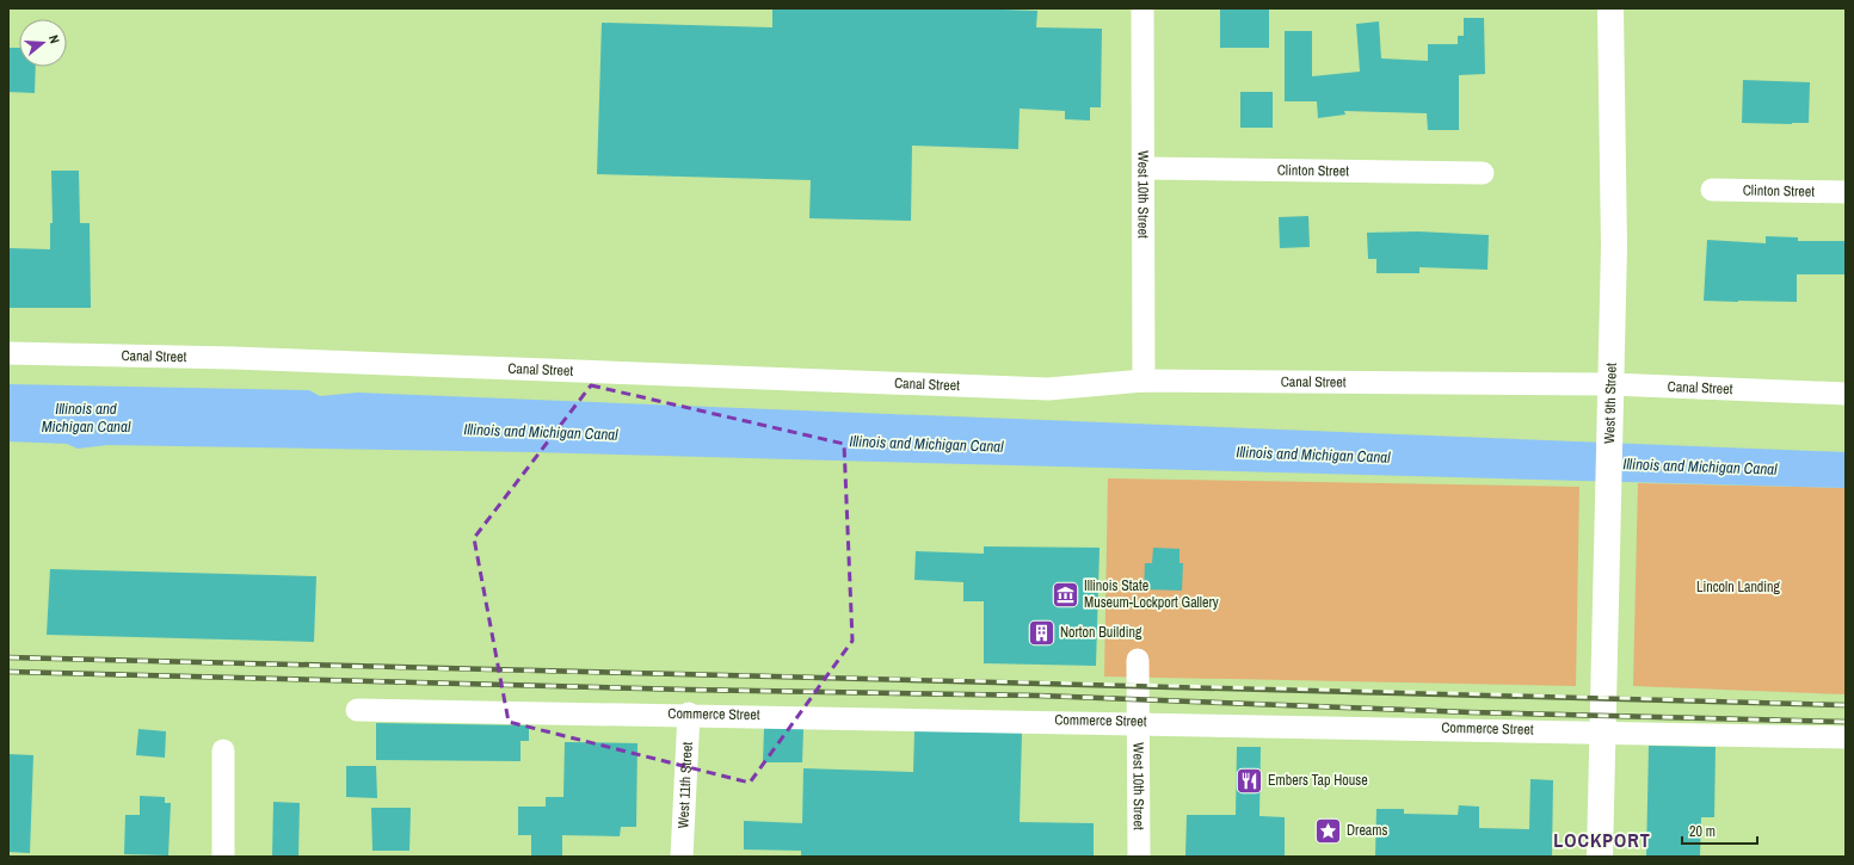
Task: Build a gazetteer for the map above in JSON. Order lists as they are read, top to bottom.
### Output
{
  "streets": {
    "main road": ["West 9th Street"],
    "street": [
      "Clinton Street",
      "West 10th Street",
      "Canal Street",
      "Commerce Street",
      "West 11th Street"
    ]
  },
  "crossings": [
    ["Clinton Street", "West 10th Street"],
    ["West 10th Street", "Canal Street"],
    ["West 10th Street", "Commerce Street"],
    ["Canal Street", "West 9th Street"],
    ["West 9th Street", "Commerce Street"],
    ["Commerce Street", "West 11th Street"]
  ],
  "districts": ["LOCKPORT"],
  "water": ["Illinois and Michigan Canal"],
  "parks": ["Lincoln Landing"],
  "places": {
    "museum": ["Illinois State Museum-Lockport Gallery"],
    "building": ["Norton Building"],
    "restaurant": ["Embers Tap House"],
    "place": ["Dreams"]
  },
  "scale_bar": "20 m",
  "north": "right"
}
